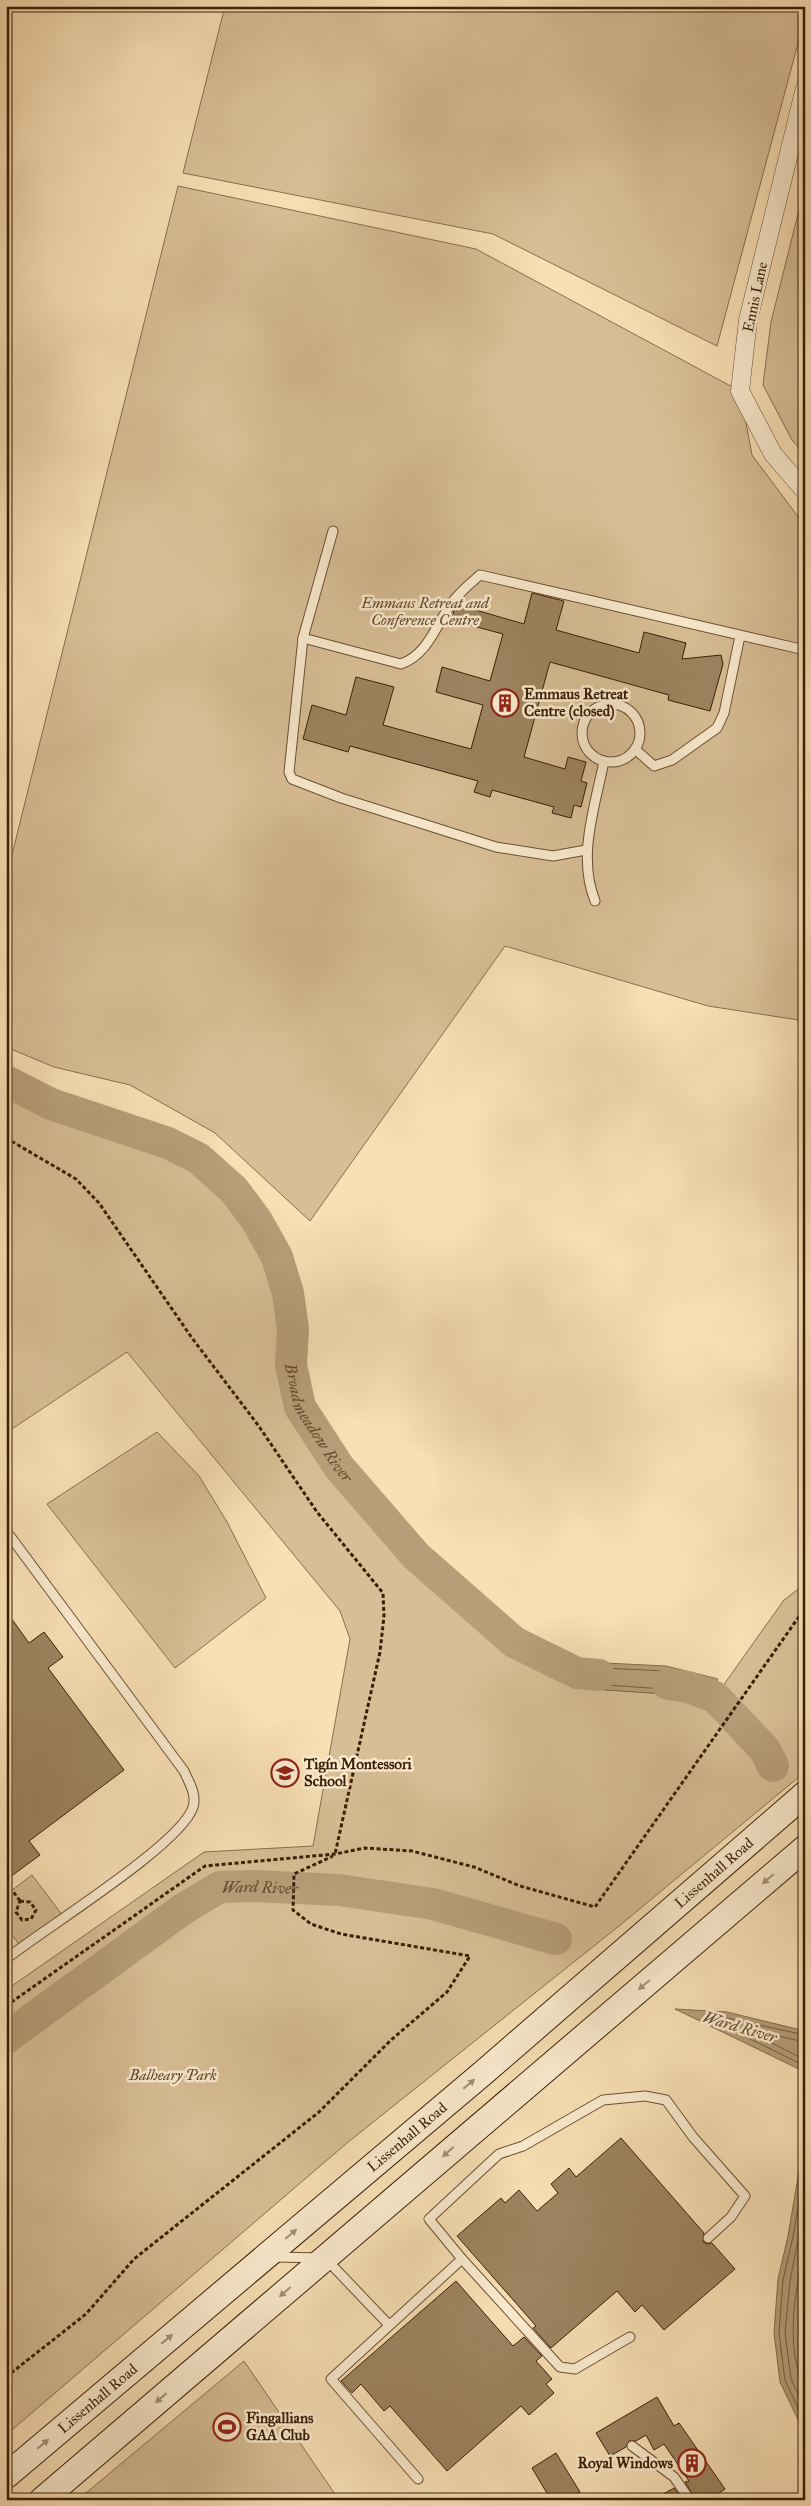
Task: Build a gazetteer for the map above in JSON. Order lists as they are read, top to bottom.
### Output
{
  "streets": {
    "main road": ["Lissenhall Road"],
    "street": ["Ennis Lane"]
  },
  "water": ["Broadmeadow River", "Ward River"],
  "parks": ["Emmaus Retreat and Conference Centre", "Balheary Park"],
  "places": {
    "building": ["Emmaus Retreat Centre (closed)", "Royal Windows"],
    "school or university": ["Tigín Montessori School"],
    "sports": ["Fingallians GAA Club"]
  }
}
